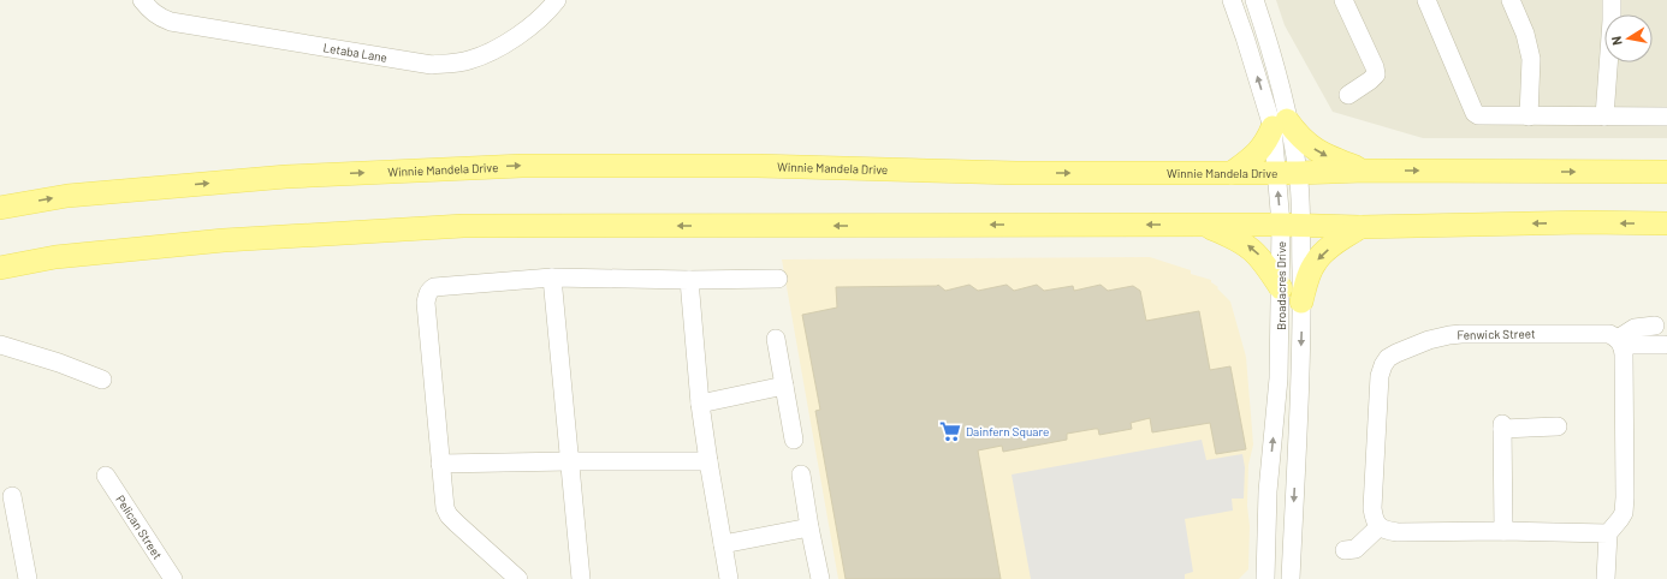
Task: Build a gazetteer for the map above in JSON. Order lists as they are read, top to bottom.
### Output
{
  "streets": {
    "main road": ["Winnie Mandela Drive"],
    "street": [
      "Letaba Lane",
      "Broadacres Drive",
      "Fenwick Street",
      "Pelican Street"
    ]
  },
  "crossings": [
    ["Winnie Mandela Drive", "Broadacres Drive"]
  ],
  "places": {
    "supermarket": ["Dainfern Square"]
  },
  "north": "left"
}
